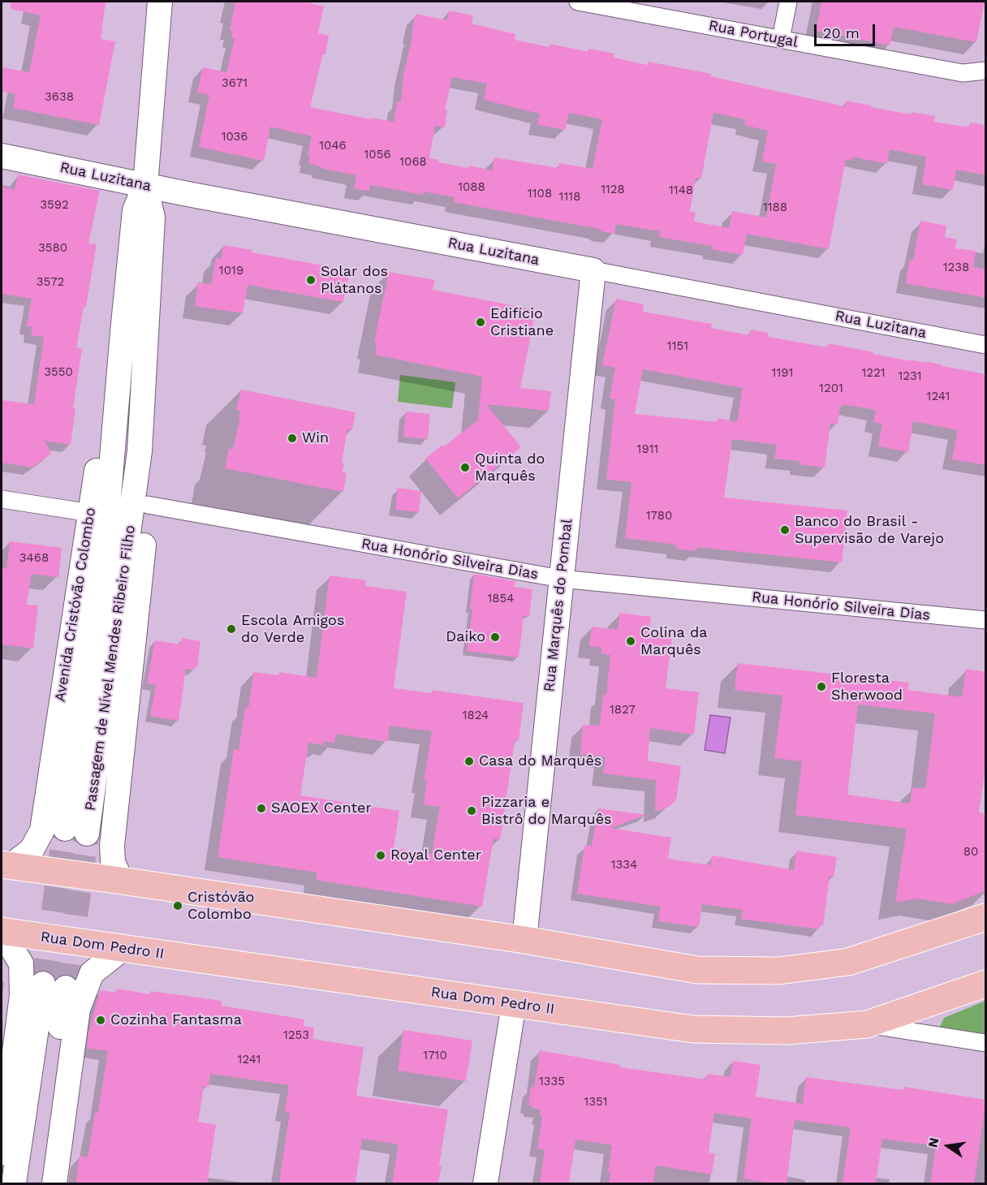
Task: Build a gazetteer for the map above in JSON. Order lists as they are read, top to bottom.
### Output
{
  "streets": {
    "main road": [
      "Rua Luzitana",
      "Avenida Cristóvão Colombo",
      "Rua Marquês do Pombal",
      "Passagem de Nível Mendes Ribeiro Filho",
      "Rua Dom Pedro II"
    ],
    "street": ["Rua Portugal", "Rua Honório Silveira Dias"]
  },
  "crossings": [
    ["Rua Luzitana", "Avenida Cristóvão Colombo"],
    ["Rua Luzitana", "Rua Marquês do Pombal"],
    ["Rua Honório Silveira Dias", "Avenida Cristóvão Colombo"],
    ["Rua Honório Silveira Dias", "Rua Marquês do Pombal"],
    ["Rua Honório Silveira Dias", "Passagem de Nível Mendes Ribeiro Filho"],
    ["Avenida Cristóvão Colombo", "Passagem de Nível Mendes Ribeiro Filho"]
  ],
  "places": [
    "Solar dos Plátanos",
    "Edifício Cristiane",
    "Win",
    "Quinta do Marquês",
    "Banco do Brasil - Supervisão de Varejo",
    "Escola Amigos do Verde",
    "Daiko",
    "Colina da Marquês",
    "Floresta Sherwood",
    "Casa do Marquês",
    "SAOEX Center",
    "Pizzaria e Bistrô do Marquês",
    "Royal Center",
    "Cristóvão Colombo",
    "Cozinha Fantasma"
  ],
  "house_numbers": [
    "3671",
    "3638",
    "1036",
    "1046",
    "1056",
    "1068",
    "1088",
    "1128",
    "1148",
    "1108",
    "1118",
    "3592",
    "1188",
    "3580",
    "1238",
    "1019",
    "3572",
    "1151",
    "3550",
    "1191",
    "1221",
    "1231",
    "1201",
    "1241",
    "1911",
    "1780",
    "3468",
    "1854",
    "1827",
    "1824",
    "80",
    "1334",
    "1253",
    "1710",
    "1241",
    "1335",
    "1351"
  ],
  "scale_bar": "20 m",
  "north": "left"
}
